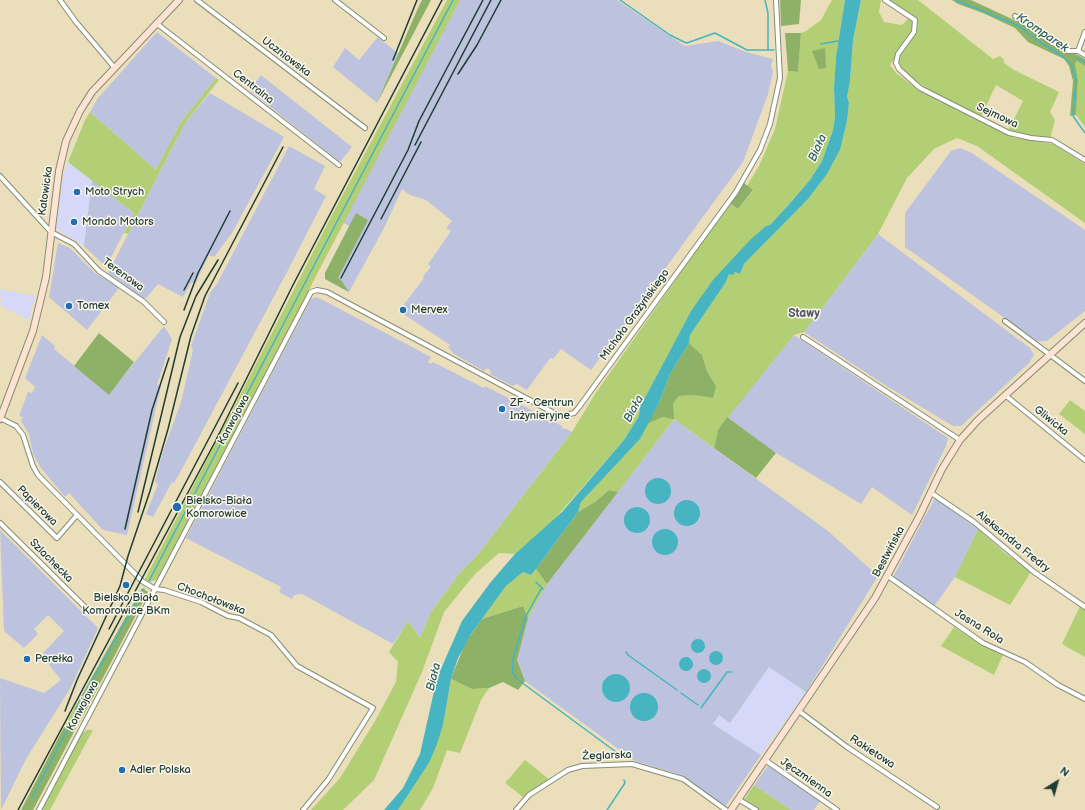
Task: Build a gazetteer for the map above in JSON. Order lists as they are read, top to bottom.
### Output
{
  "streets": {
    "street": [
      "Uczniowska",
      "Centralna",
      "Sejmowa",
      "Katowicka",
      "Terenowa",
      "Michała Grażyńskiego",
      "Konwojowa",
      "Gliwicka",
      "Papierowa",
      "Aleksandra Fredry",
      "Bestwińska",
      "Szlachecka",
      "Chochołowska",
      "Jasna Rola",
      "Rakietowa",
      "Żeglarska",
      "Jęczmienna"
    ]
  },
  "crossings": [
    ["Centralna", "Katowicka"],
    ["Katowicka", "Terenowa"],
    ["Katowicka", "Chochołowska"],
    ["Michała Grażyńskiego", "Konwojowa"],
    ["Konwojowa", "Chochołowska"],
    ["Gliwicka", "Bestwińska"],
    ["Papierowa", "Chochołowska"],
    ["Aleksandra Fredry", "Bestwińska"],
    ["Bestwińska", "Jasna Rola"],
    ["Bestwińska", "Rakietowa"],
    ["Bestwińska", "Jęczmienna"]
  ],
  "districts": ["Stawy"],
  "water": ["Kromparek", "Biała"],
  "places": [
    "Moto Strych",
    "Mondo Motors",
    "Tomex",
    "Mervex",
    "ZF - Centrun Inżynieryjne",
    "Bielsko-Biała Komorowice",
    "Bielsko Biała Komorowice BKm",
    "Perełka",
    "Adler Polska"
  ],
  "north": "top right"
}
